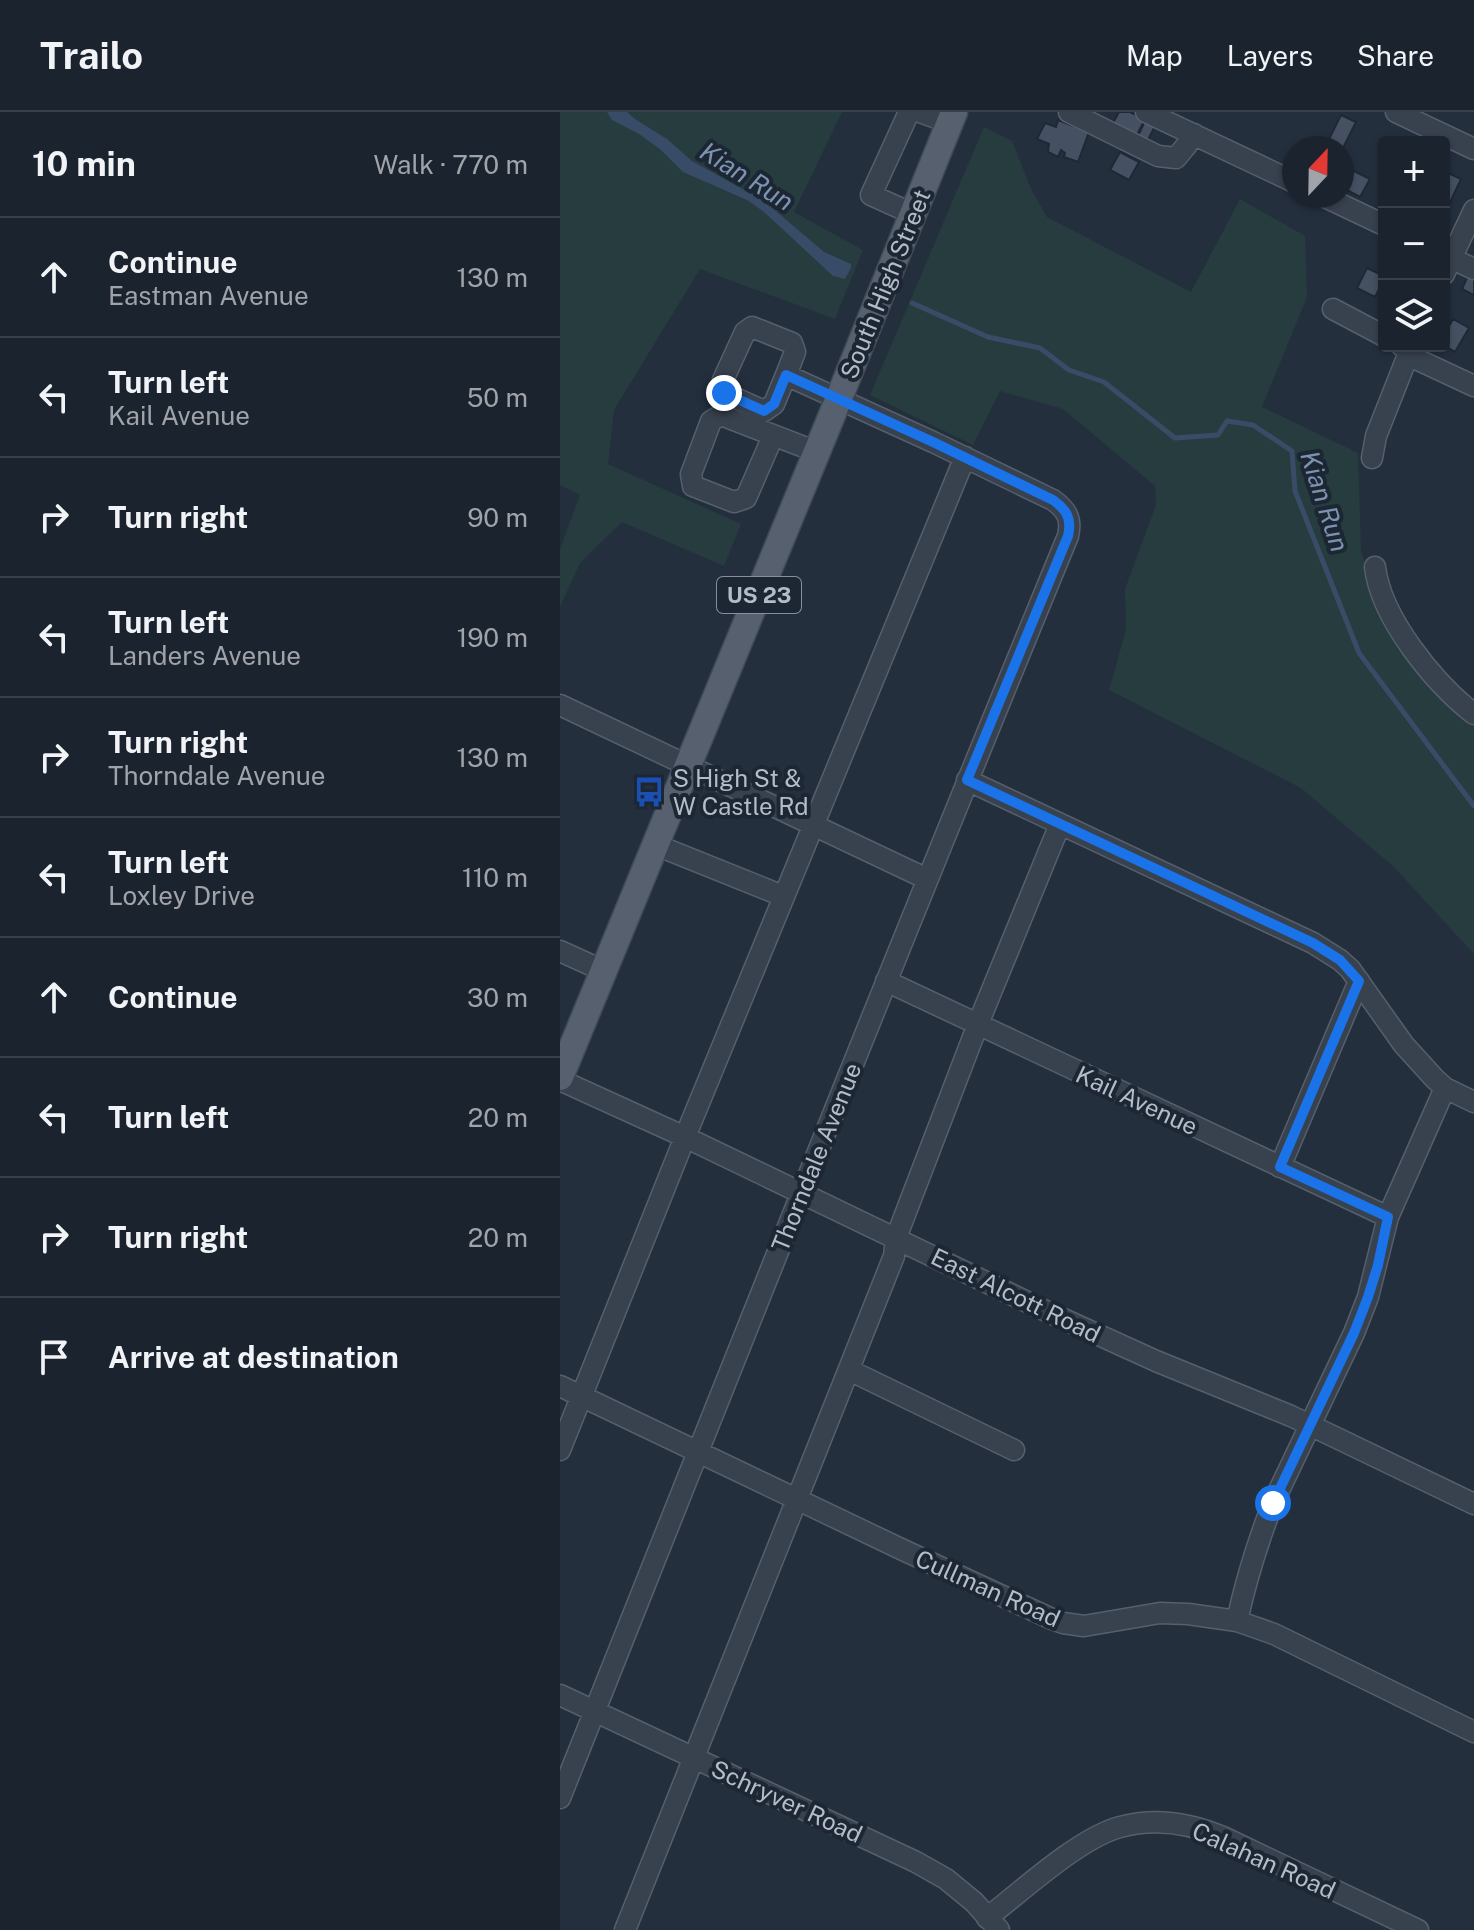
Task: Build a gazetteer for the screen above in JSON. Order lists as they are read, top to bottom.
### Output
{
  "streets": {
    "main road": ["South High Street", "US 23"],
    "street": [
      "Kail Avenue",
      "Thorndale Avenue",
      "East Alcott Road",
      "Cullman Road",
      "Schryver Road",
      "Calahan Road"
    ]
  },
  "crossings": [
    ["South High Street", "East Alcott Road"],
    ["Kail Avenue", "Thorndale Avenue"],
    ["Thorndale Avenue", "East Alcott Road"],
    ["Thorndale Avenue", "Cullman Road"],
    ["Thorndale Avenue", "Schryver Road"],
    ["Schryver Road", "Calahan Road"]
  ],
  "water": ["Kian Run"],
  "places": {
    "bus stop": ["S High St & W Castle Rd"]
  },
  "north": "top",
  "page": {
    "header": "Trailo",
    "nav": ["Map", "Layers", "Share"],
    "heading": ["10 min", "Walk · 770 m"],
    "map_buttons": ["+", "−"],
    "list": [
      ["Continue", "Eastman Avenue", "130 m"],
      ["Turn left", "Kail Avenue", "50 m"],
      ["Turn right", "90 m"],
      ["Turn left", "Landers Avenue", "190 m"],
      ["Turn right", "Thorndale Avenue", "130 m"],
      ["Turn left", "Loxley Drive", "110 m"],
      ["Continue", "30 m"],
      ["Turn left", "20 m"],
      ["Turn right", "20 m"],
      "Arrive at destination"
    ]
  }
}
